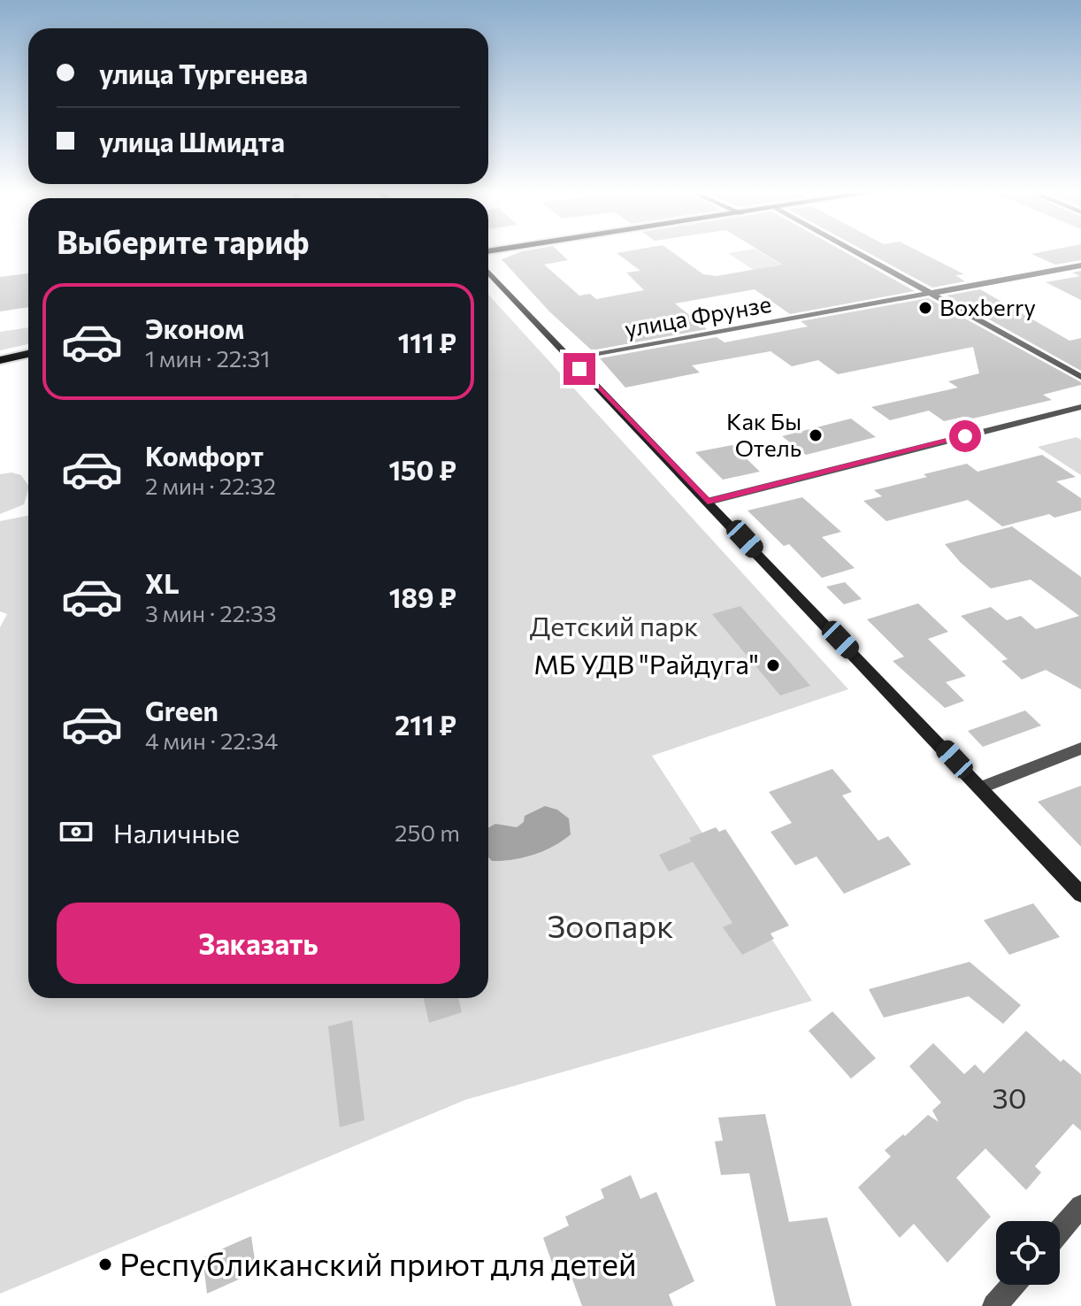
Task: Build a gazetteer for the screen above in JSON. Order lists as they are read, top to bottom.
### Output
{
  "streets": {
    "street": ["улица Фрунзе"]
  },
  "parks": ["Детский парк", "Зоопарк"],
  "places": [
    "Boxberry",
    "Как Бы Отель",
    "МБ УДВ \"Райдуга\"",
    "Республиканский приют для детей"
  ],
  "house_numbers": ["30"],
  "page": {
    "banner": ["улица Тургенева", "улица Шмидта"],
    "heading": "Выберите тариф",
    "list": [
      {
        "name": "Эконом",
        "note": "1 мин · 22:31",
        "value": "111 ₽"
      },
      {
        "name": "Комфорт",
        "note": "2 мин · 22:32",
        "value": "150 ₽"
      },
      {
        "name": "XL",
        "note": "3 мин · 22:33",
        "value": "189 ₽"
      },
      {
        "name": "Green",
        "note": "4 мин · 22:34",
        "value": "211 ₽"
      }
    ],
    "pay": ["Наличные", "250 m"],
    "buttons": "Заказать"
  }
}
